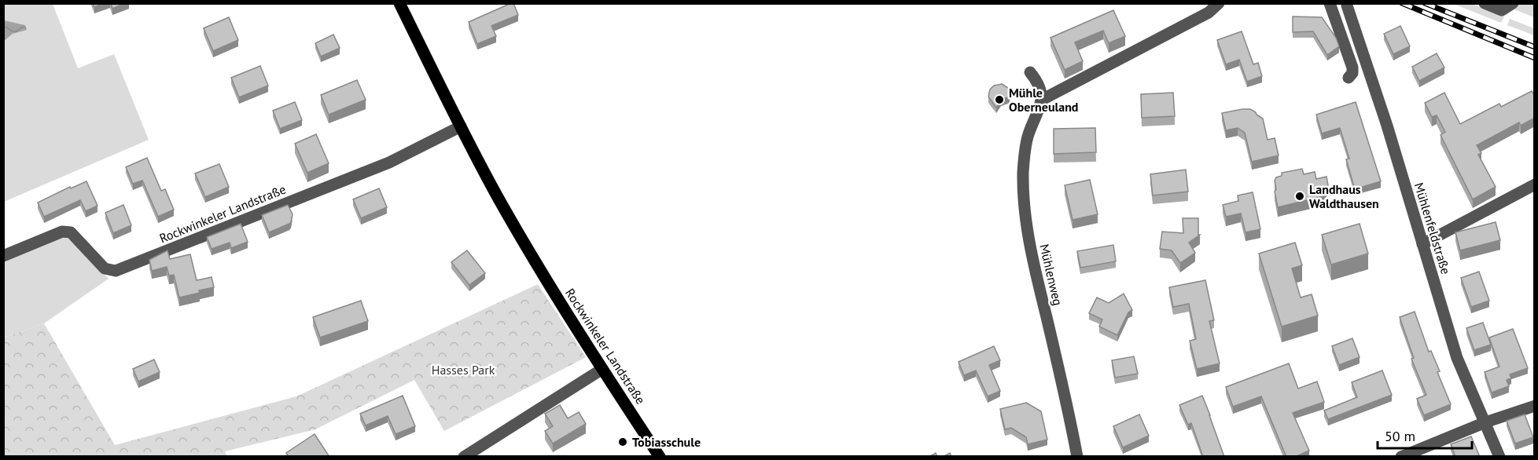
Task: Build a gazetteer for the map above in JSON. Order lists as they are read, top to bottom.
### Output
{
  "streets": {
    "main road": ["Rockwinkeler Landstraße"],
    "street": ["Mühlenfeldstraße", "Mühlenweg"]
  },
  "parks": ["Hasses Park"],
  "places": ["Mühle Oberneuland", "Landhaus Waldthausen", "Tobiasschule"],
  "scale_bar": "50 m"
}
